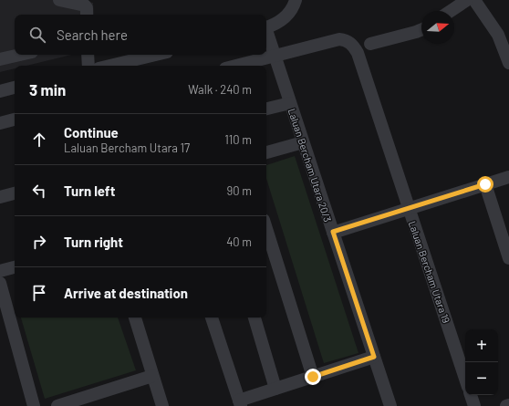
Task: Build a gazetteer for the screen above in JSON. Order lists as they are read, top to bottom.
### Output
{
  "streets": {
    "street": ["Laluan Bercham Utara 20/3", "Laluan Bercham Utara 19"]
  },
  "crossings": [
    ["Laluan Bercham Utara 20/3", "Laluan Bercham Utara 19"]
  ],
  "north": "right",
  "page": {
    "search": "Search here",
    "heading": ["3 min", "Walk · 240 m"],
    "list": [
      ["Continue", "Laluan Bercham Utara 17", "110 m"],
      ["Turn left", "90 m"],
      ["Turn right", "40 m"],
      "Arrive at destination"
    ],
    "map_buttons": ["+", "−"]
  }
}
